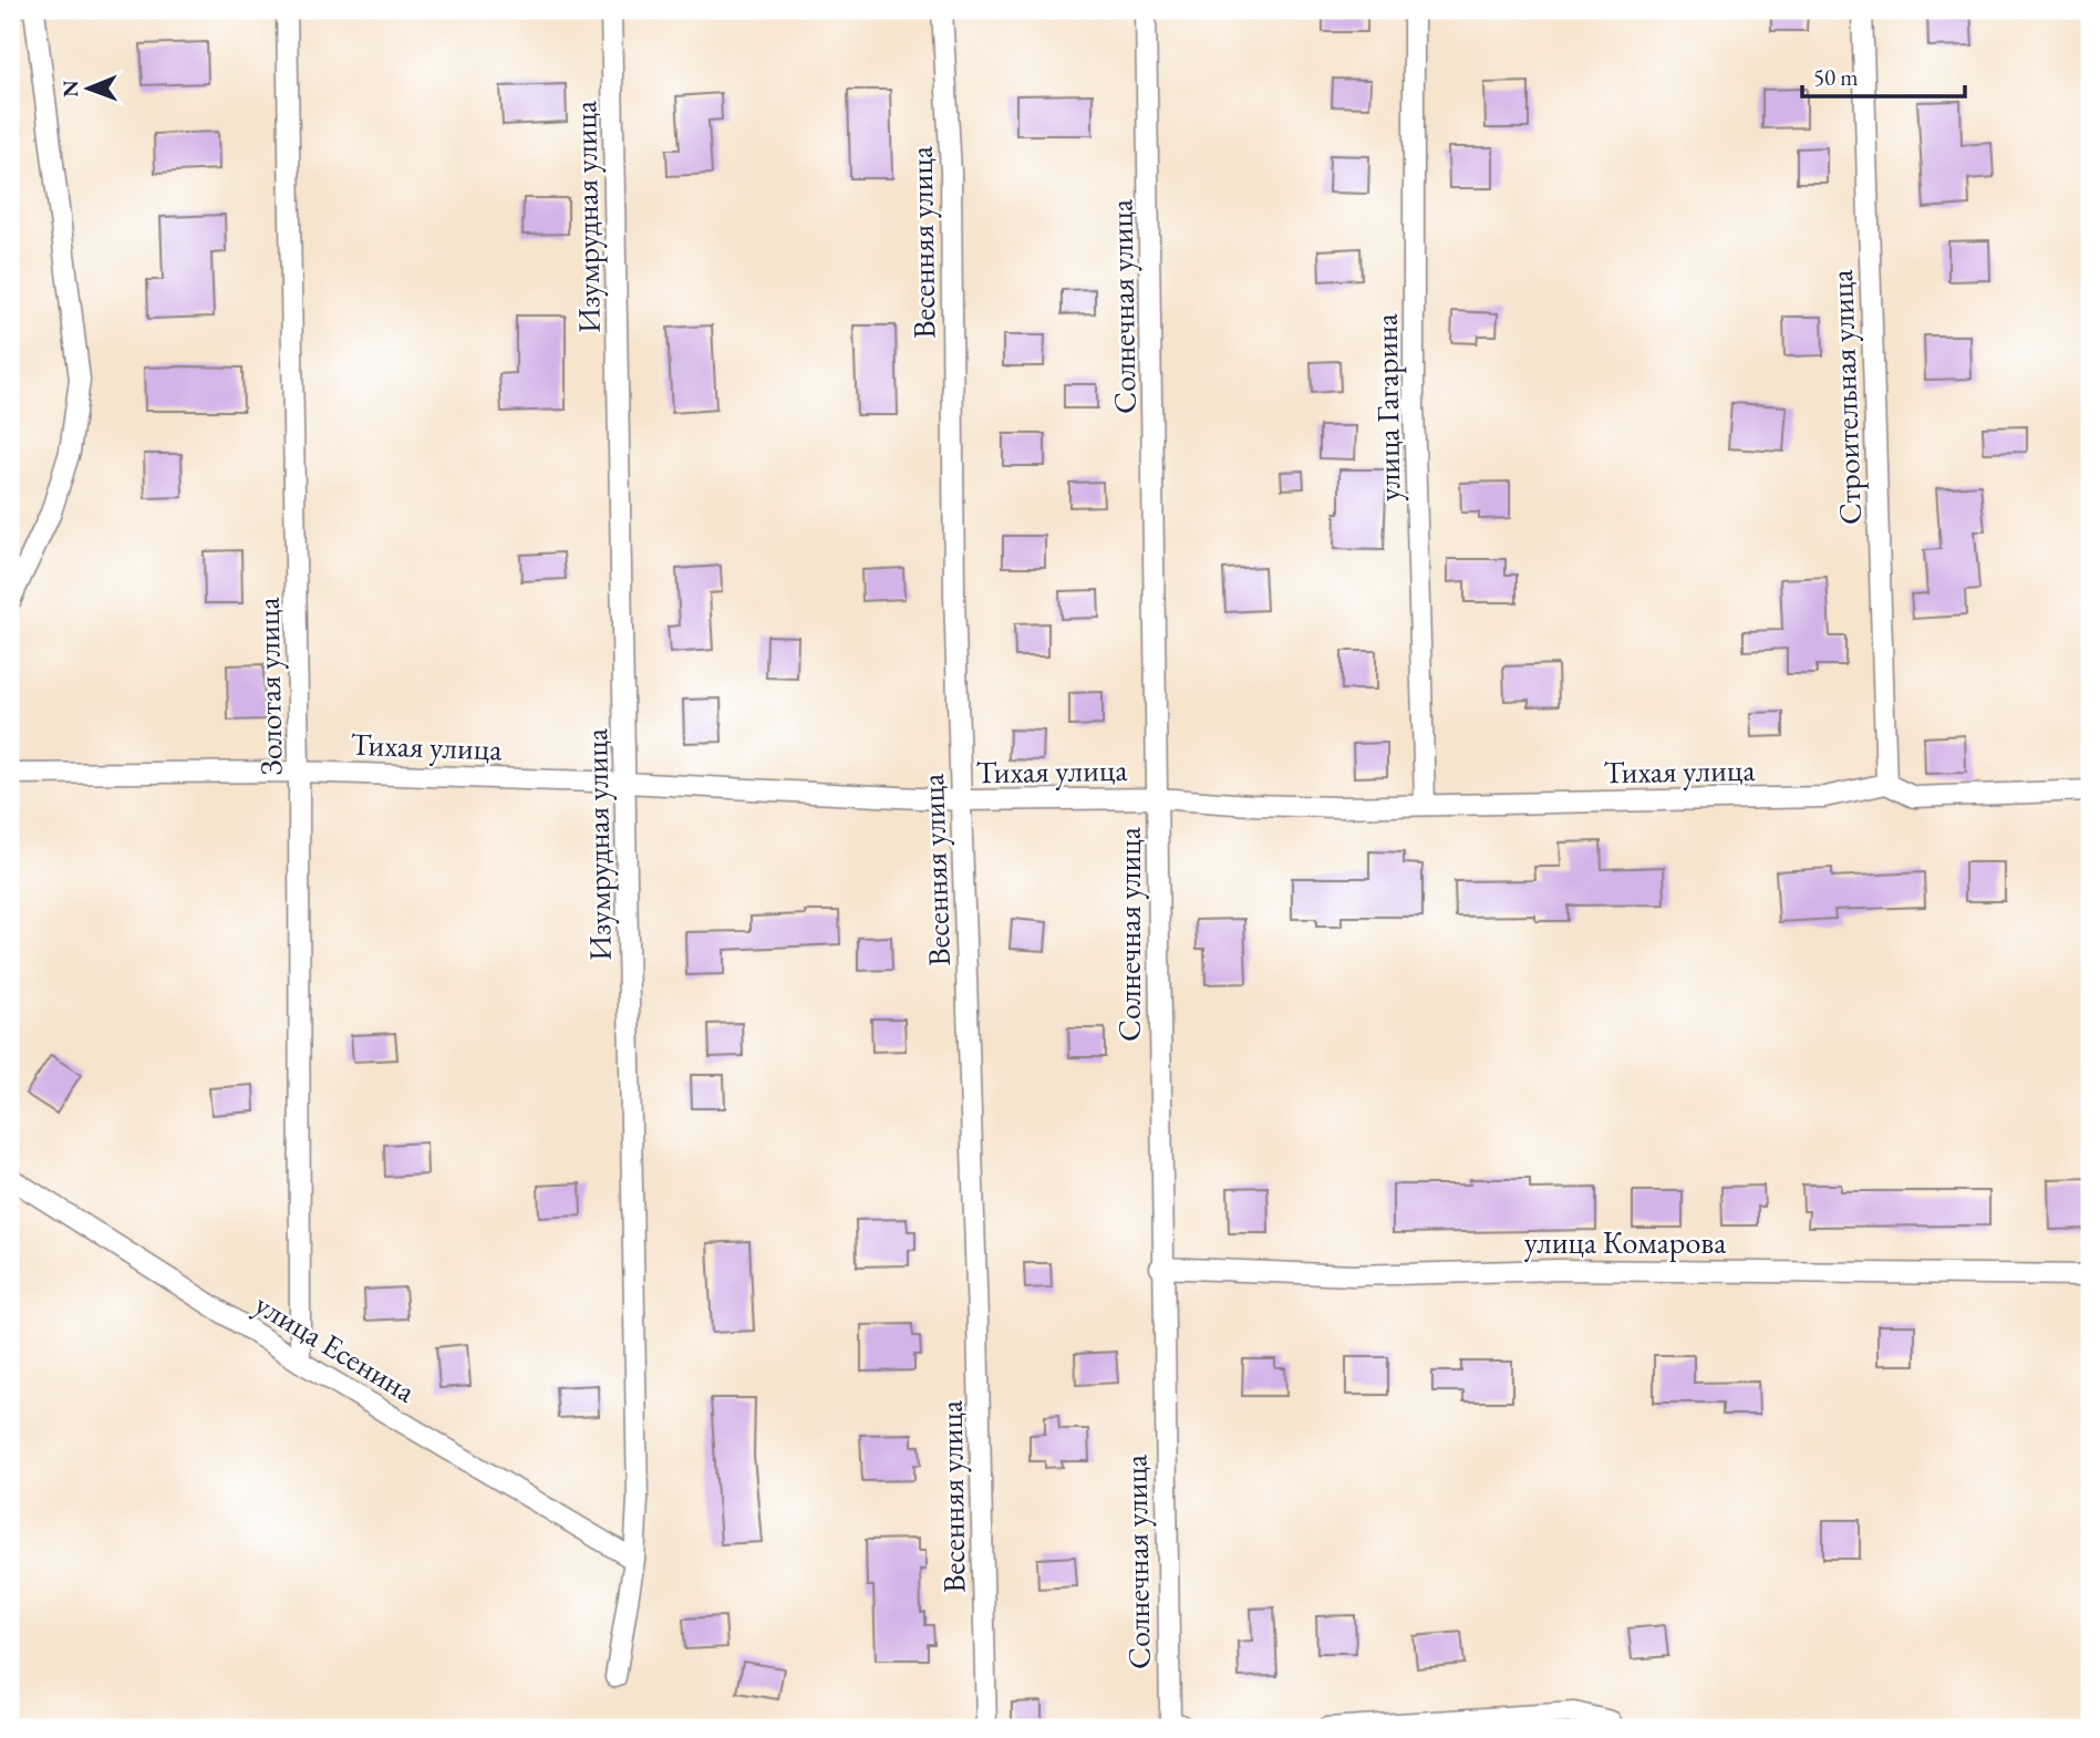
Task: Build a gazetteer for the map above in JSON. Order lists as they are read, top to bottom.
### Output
{
  "streets": {
    "street": [
      "Изумрудная улица",
      "Весенняя улица",
      "Солнечная улица",
      "Строительная улица",
      "улица Гагарина",
      "Золотая улица",
      "Тихая улица",
      "улица Комарова",
      "улица Есенина"
    ]
  },
  "crossings": [
    ["Изумрудная улица", "Тихая улица"],
    ["Изумрудная улица", "улица Есенина"],
    ["Весенняя улица", "Тихая улица"],
    ["Солнечная улица", "Тихая улица"],
    ["Солнечная улица", "улица Комарова"],
    ["Строительная улица", "Тихая улица"],
    ["улица Гагарина", "Тихая улица"],
    ["Золотая улица", "Тихая улица"],
    ["Золотая улица", "улица Есенина"]
  ],
  "scale_bar": "50 m",
  "north": "left"
}
